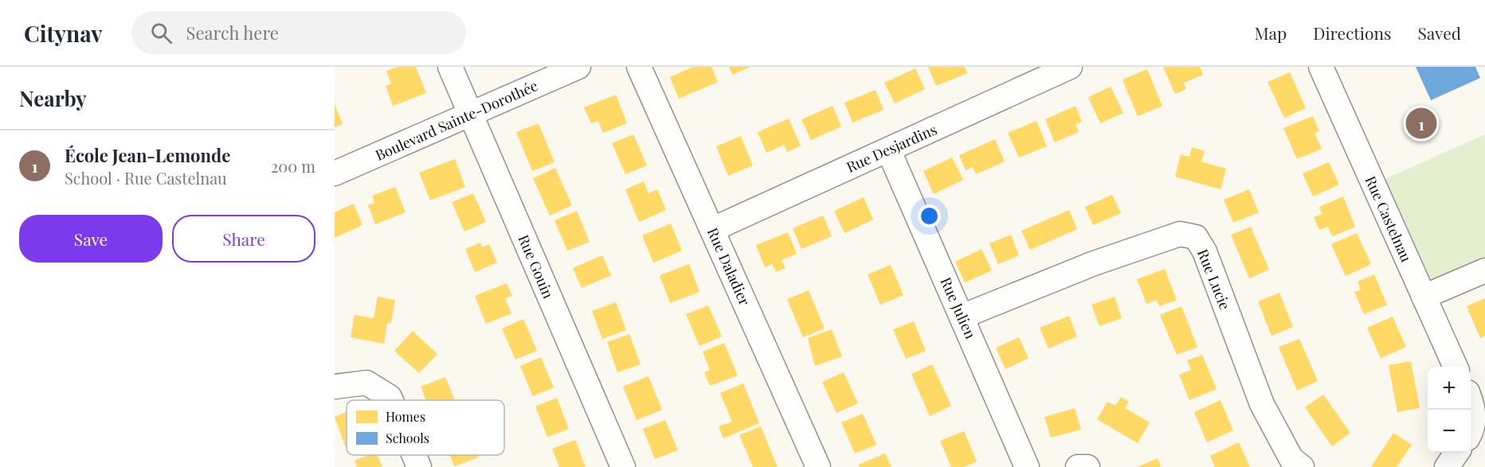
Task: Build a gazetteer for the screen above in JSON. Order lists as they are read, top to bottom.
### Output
{
  "streets": {
    "street": [
      "Boulevard Sainte-Dorothée",
      "Rue Desjardins",
      "Rue Castelnau",
      "Rue Gouin",
      "Rue Daladier",
      "Rue Lucie",
      "Rue Julien"
    ]
  },
  "crossings": [
    ["Boulevard Sainte-Dorothée", "Rue Gouin"],
    ["Rue Desjardins", "Rue Daladier"],
    ["Rue Desjardins", "Rue Julien"],
    ["Rue Lucie", "Rue Julien"]
  ],
  "legend": ["Homes", "Schools"],
  "page": {
    "header": "Citynav",
    "search": "Search here",
    "nav": ["Map", "Directions", "Saved"],
    "heading": "Nearby",
    "pins": "1",
    "list": [
      {
        "mark": "1",
        "name": "École Jean-Lemonde",
        "note": "School · Rue Castelnau",
        "value": "200 m"
      }
    ],
    "buttons": ["Save", "Share"],
    "map_buttons": ["+", "−"]
  }
}
